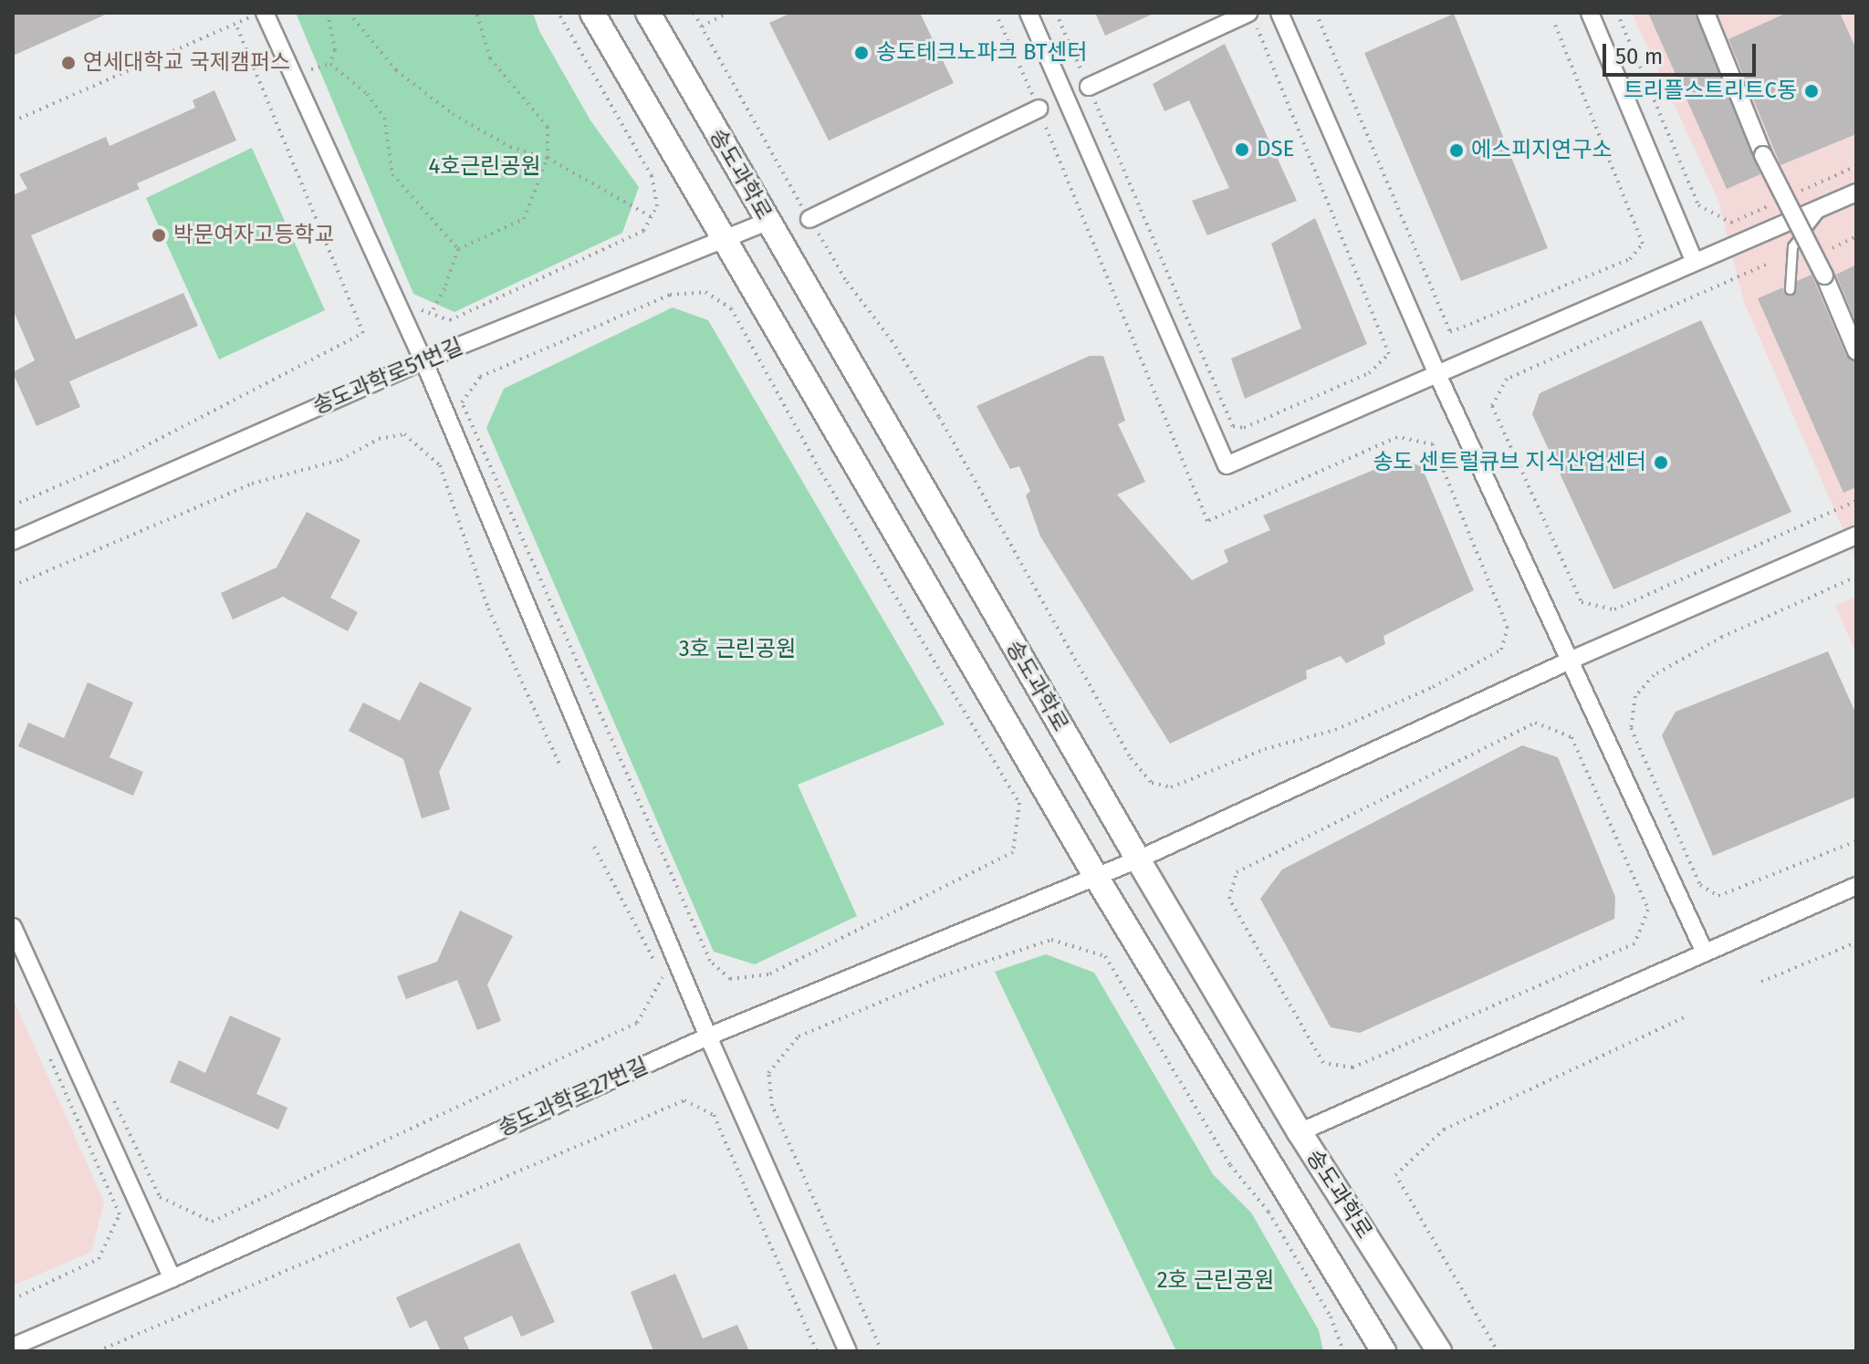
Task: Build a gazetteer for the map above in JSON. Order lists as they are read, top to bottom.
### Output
{
  "streets": {
    "main road": ["송도과학로"],
    "street": ["송도과학로51번길", "송도과학로27번길"]
  },
  "crossings": [
    ["송도과학로", "송도과학로51번길"],
    ["송도과학로", "송도과학로27번길"]
  ],
  "parks": ["4호근린공원", "3호 근린공원", "2호 근린공원"],
  "places": [
    "송도테크노파크 BT센터",
    "연세대학교 국제캠퍼스",
    "트리플스트리트C동",
    "DSE",
    "에스피지연구소",
    "박문여자고등학교",
    "송도 센트럴큐브 지식산업센터"
  ],
  "scale_bar": "50 m"
}
